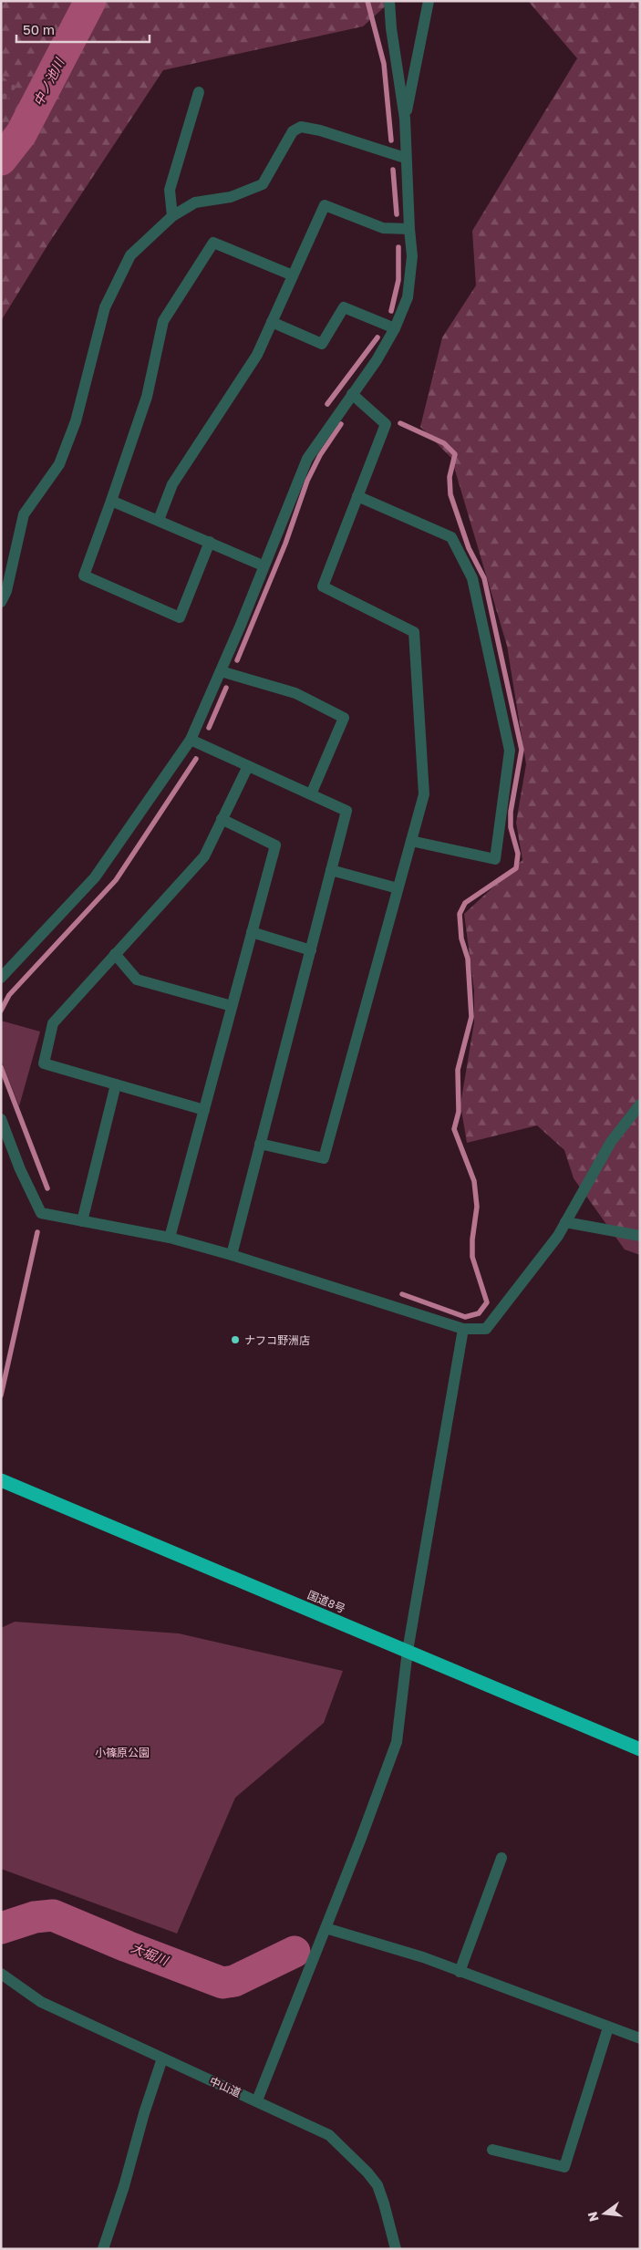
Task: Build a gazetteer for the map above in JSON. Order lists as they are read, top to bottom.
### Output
{
  "streets": {
    "highway": ["国道8号"],
    "street": ["中山道"]
  },
  "water": ["中ノ池川", "大堀川"],
  "parks": ["小篠原公園"],
  "places": ["ナフコ野洲店"],
  "scale_bar": "50 m",
  "north": "left"
}
